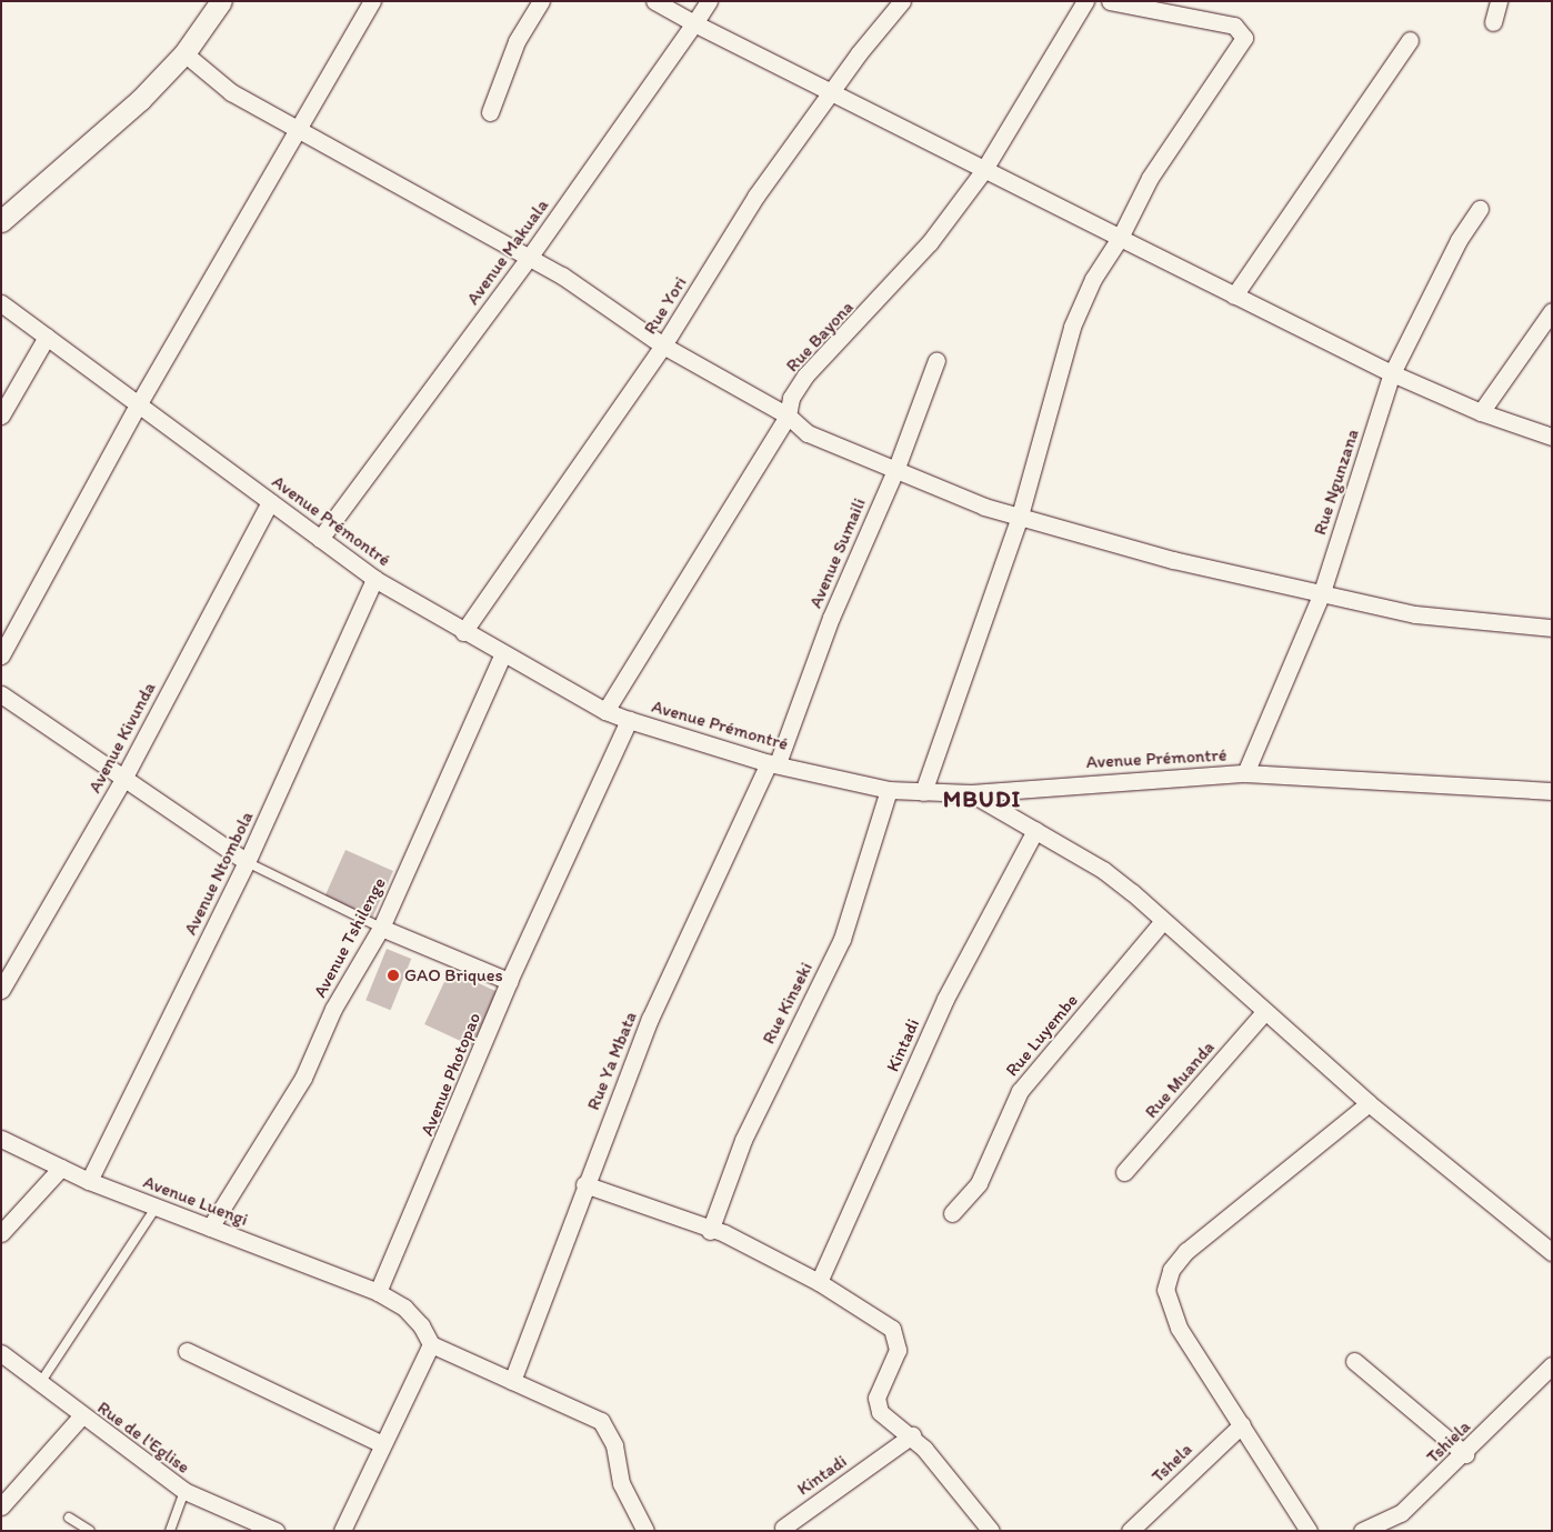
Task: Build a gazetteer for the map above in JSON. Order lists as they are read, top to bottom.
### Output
{
  "streets": {
    "street": [
      "Avenue Makuala",
      "Rue Yori",
      "Rue Bayona",
      "Rue Ngunzana",
      "Avenue Prémontré",
      "Avenue Sumaili",
      "Avenue Kivunda",
      "Avenue Ntombola",
      "Avenue Tshilenge",
      "Rue Kinseki",
      "Rue Luyembe",
      "Kintadi",
      "Rue Ya Mbata",
      "Avenue Photopao",
      "Rue Muanda",
      "Avenue Luengi",
      "Rue de l'Eglise",
      "Tshiela",
      "Tshela"
    ]
  },
  "crossings": [
    ["Avenue Makuala", "Avenue Prémontré"],
    ["Rue Yori", "Avenue Prémontré"],
    ["Rue Bayona", "Avenue Prémontré"],
    ["Rue Ngunzana", "Avenue Prémontré"],
    ["Avenue Prémontré", "Avenue Sumaili"],
    ["Avenue Prémontré", "Avenue Kivunda"],
    ["Avenue Prémontré", "Avenue Ntombola"],
    ["Avenue Prémontré", "Avenue Tshilenge"],
    ["Avenue Prémontré", "Rue Kinseki"],
    ["Avenue Prémontré", "Rue Ya Mbata"],
    ["Avenue Prémontré", "Avenue Photopao"],
    ["Avenue Sumaili", "Rue Ya Mbata"],
    ["Avenue Ntombola", "Avenue Luengi"],
    ["Avenue Tshilenge", "Avenue Luengi"],
    ["Avenue Photopao", "Avenue Luengi"]
  ],
  "districts": ["MBUDI"],
  "places": ["GAO Briques"]
}
